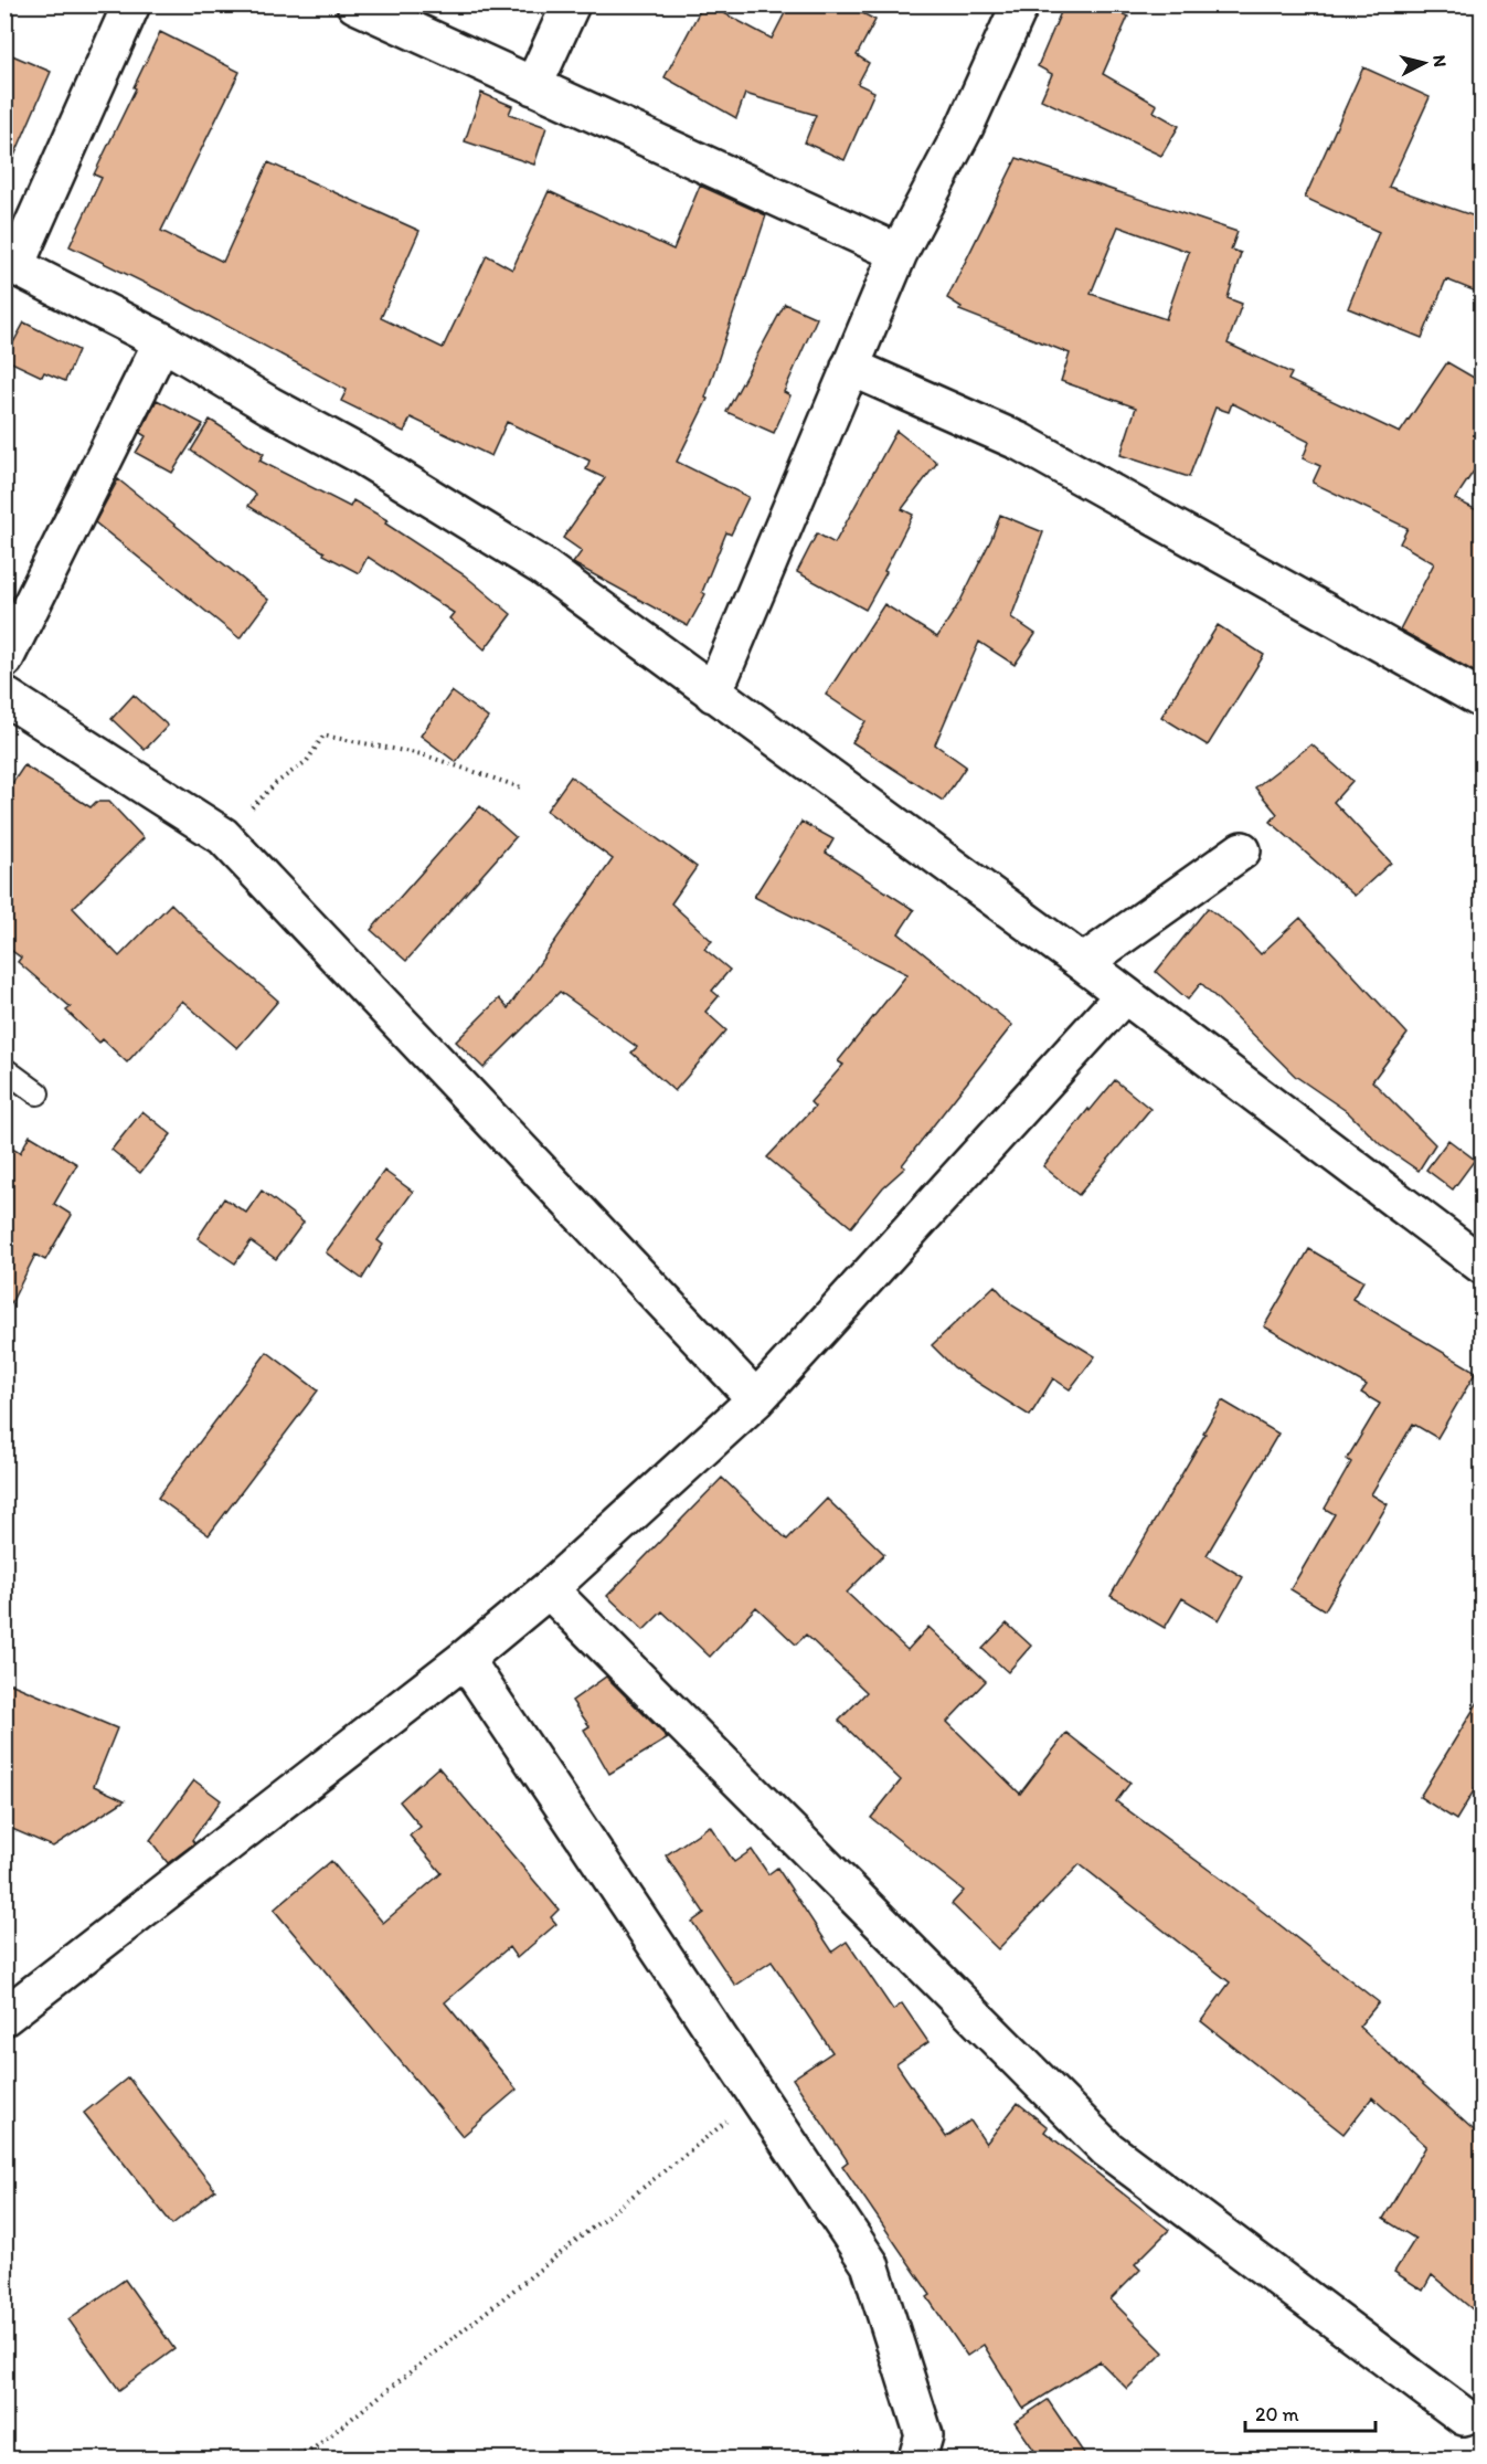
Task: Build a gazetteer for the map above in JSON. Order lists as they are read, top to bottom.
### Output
{
  "scale_bar": "20 m",
  "north": "right"
}
